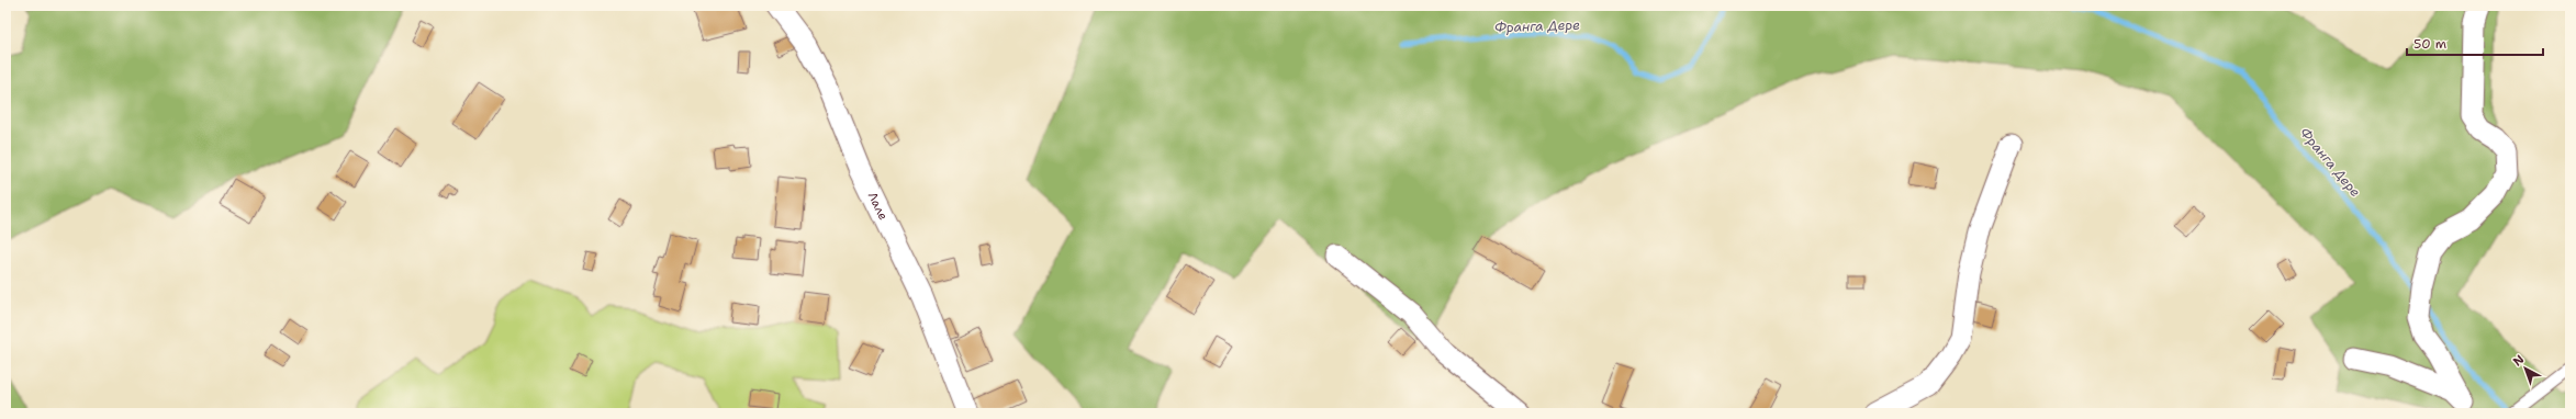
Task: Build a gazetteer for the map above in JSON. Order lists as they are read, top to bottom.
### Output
{
  "streets": {
    "street": ["Лале"]
  },
  "water": ["Франга Дере"],
  "scale_bar": "50 m",
  "north": "top left"
}
